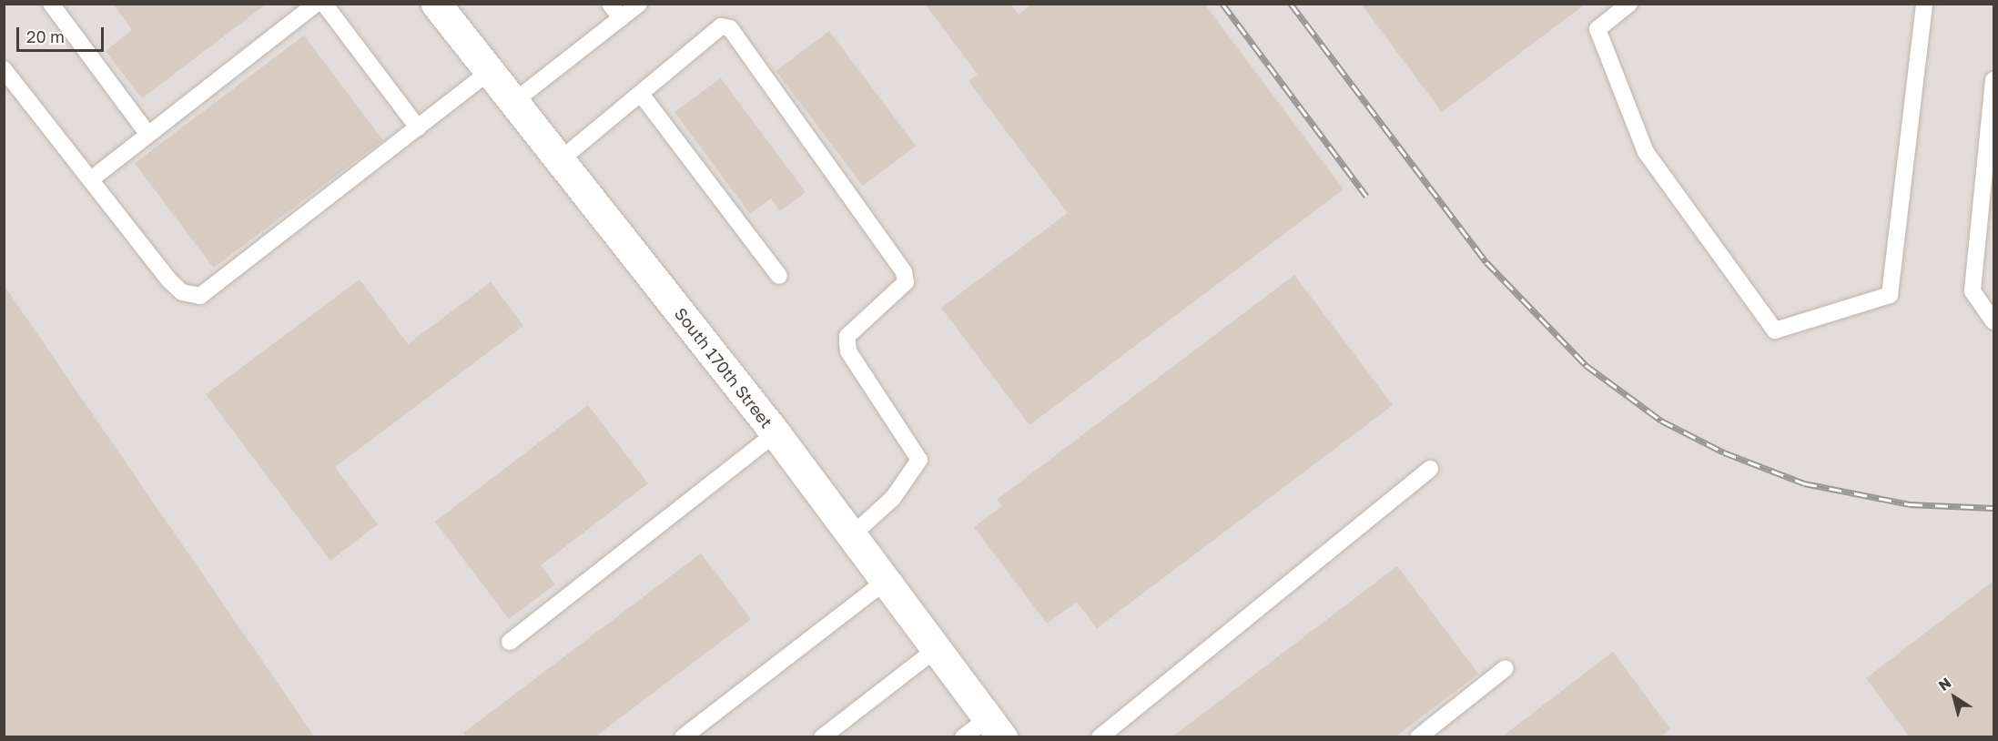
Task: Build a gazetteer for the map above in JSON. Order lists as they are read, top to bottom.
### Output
{
  "streets": {
    "street": ["South 170th Street"]
  },
  "scale_bar": "20 m",
  "north": "top left"
}
